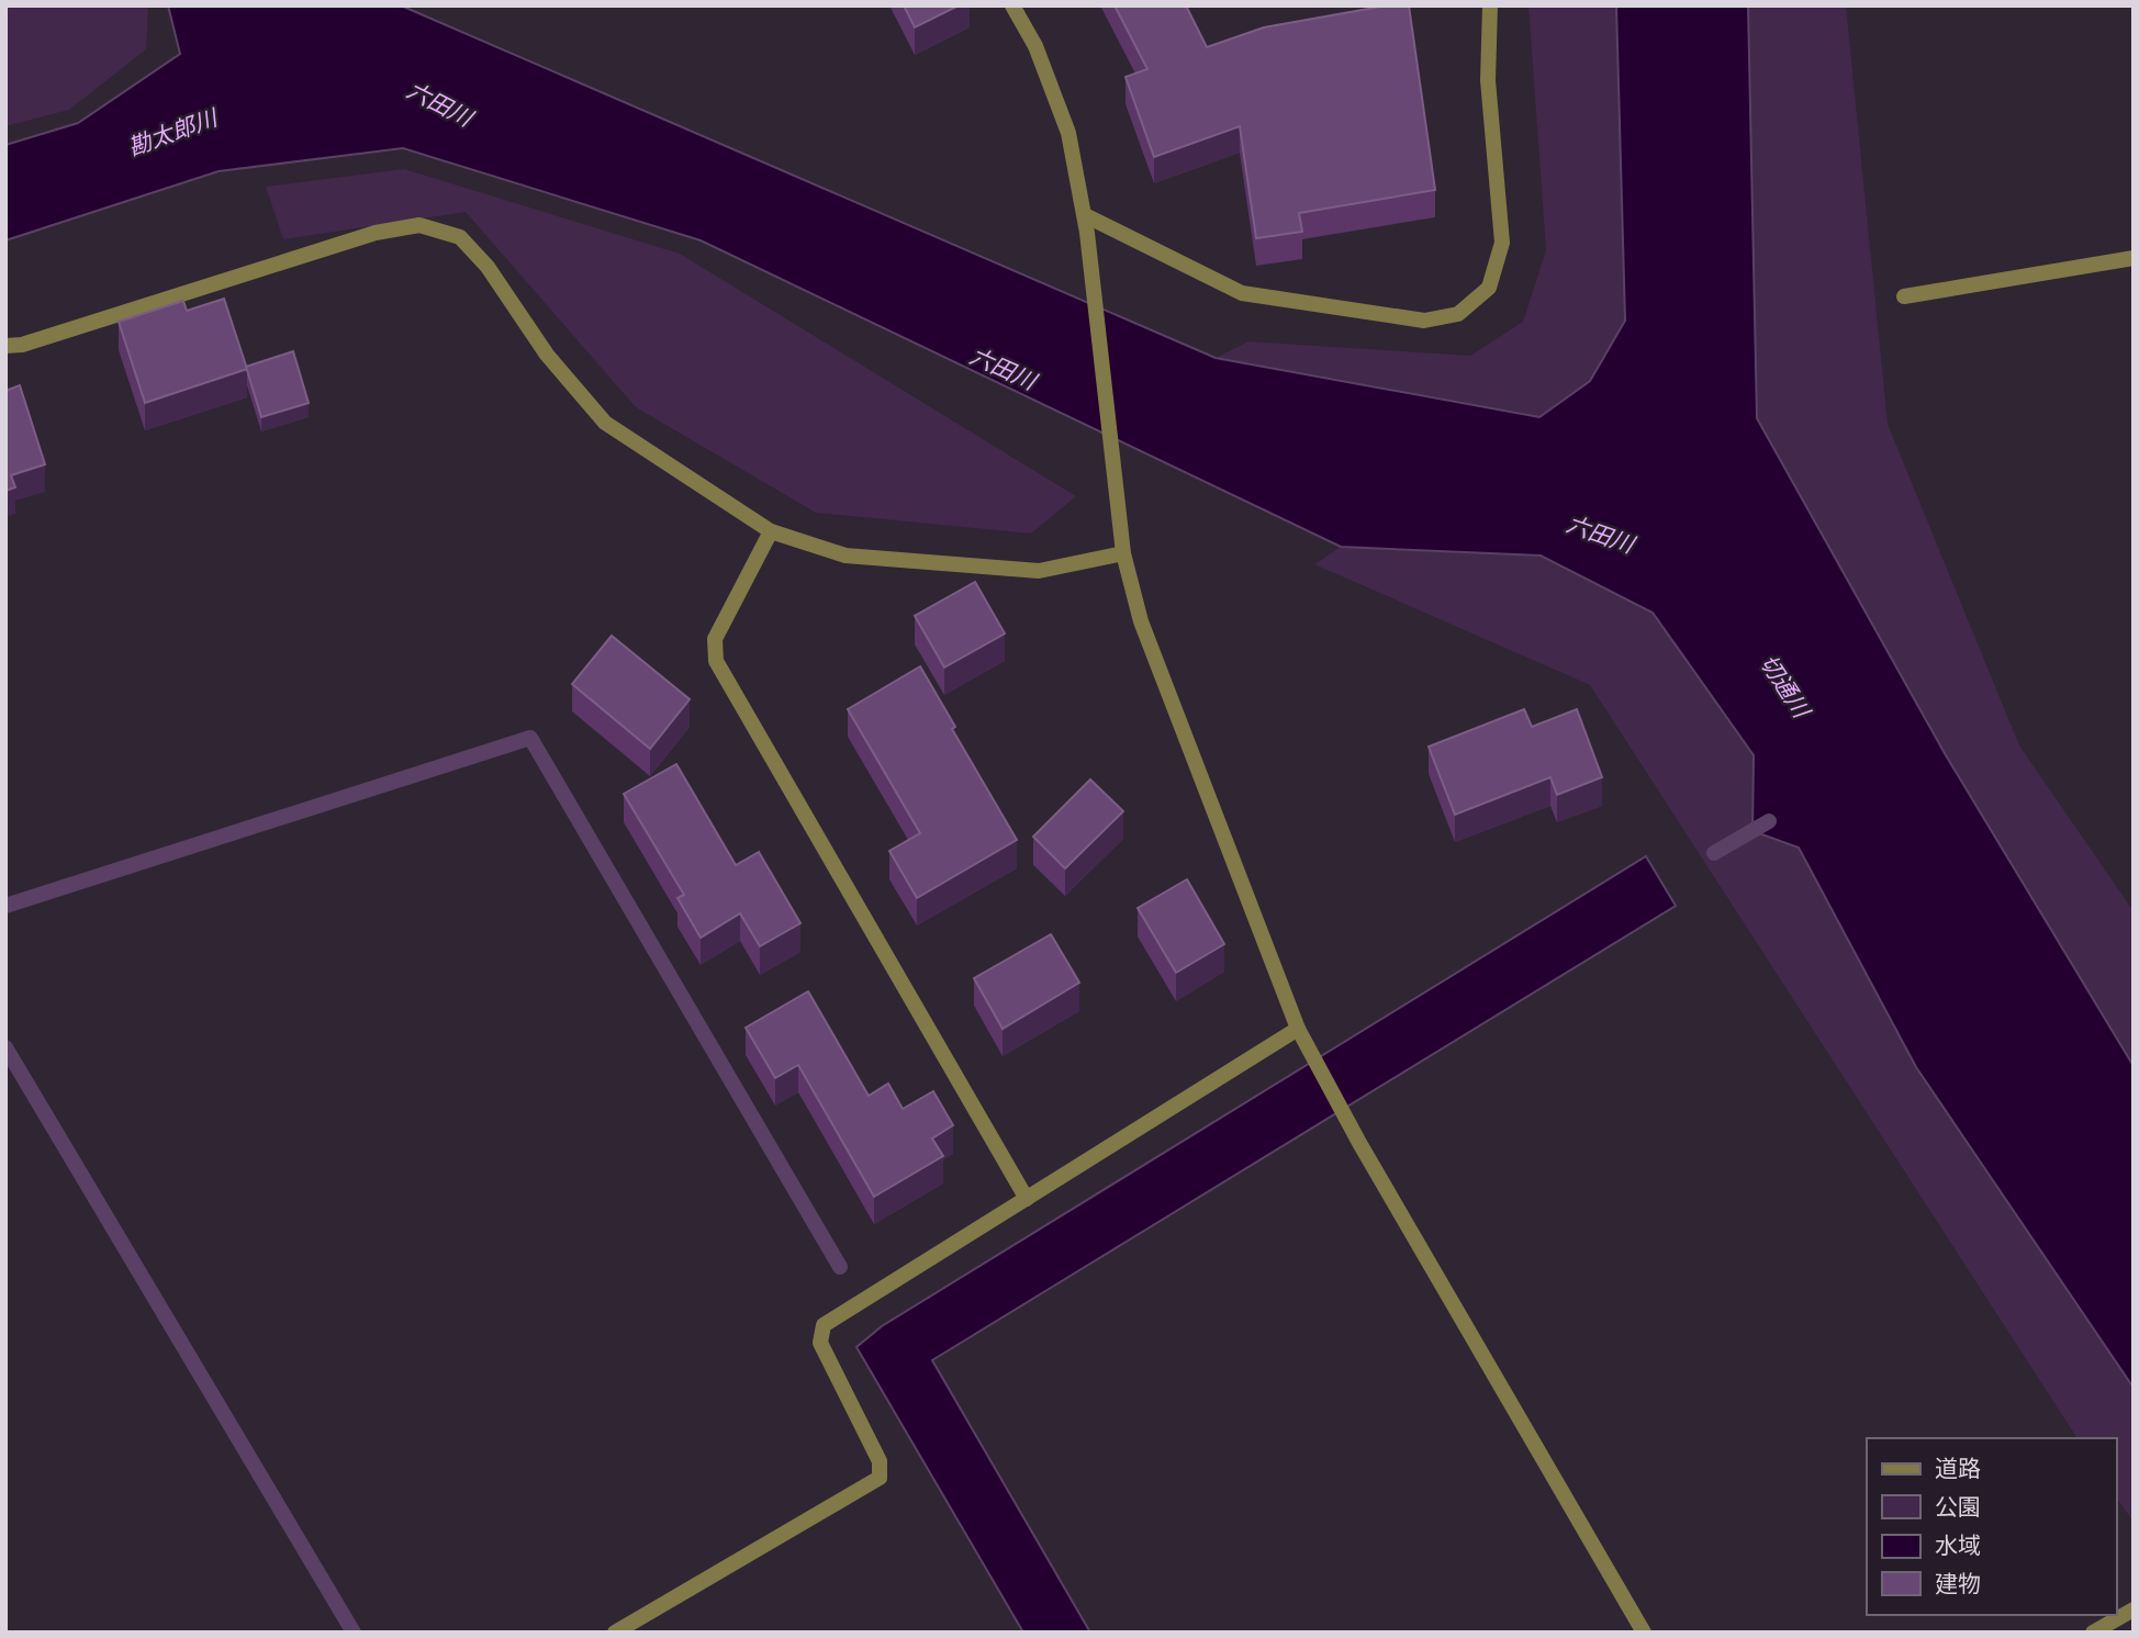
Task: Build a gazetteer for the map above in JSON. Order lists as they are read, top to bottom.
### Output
{
  "water": ["六田川", "勘太郎川", "切通川"],
  "legend": [
    "道路",
    "公園",
    "水域",
    "建物"
  ]
}
